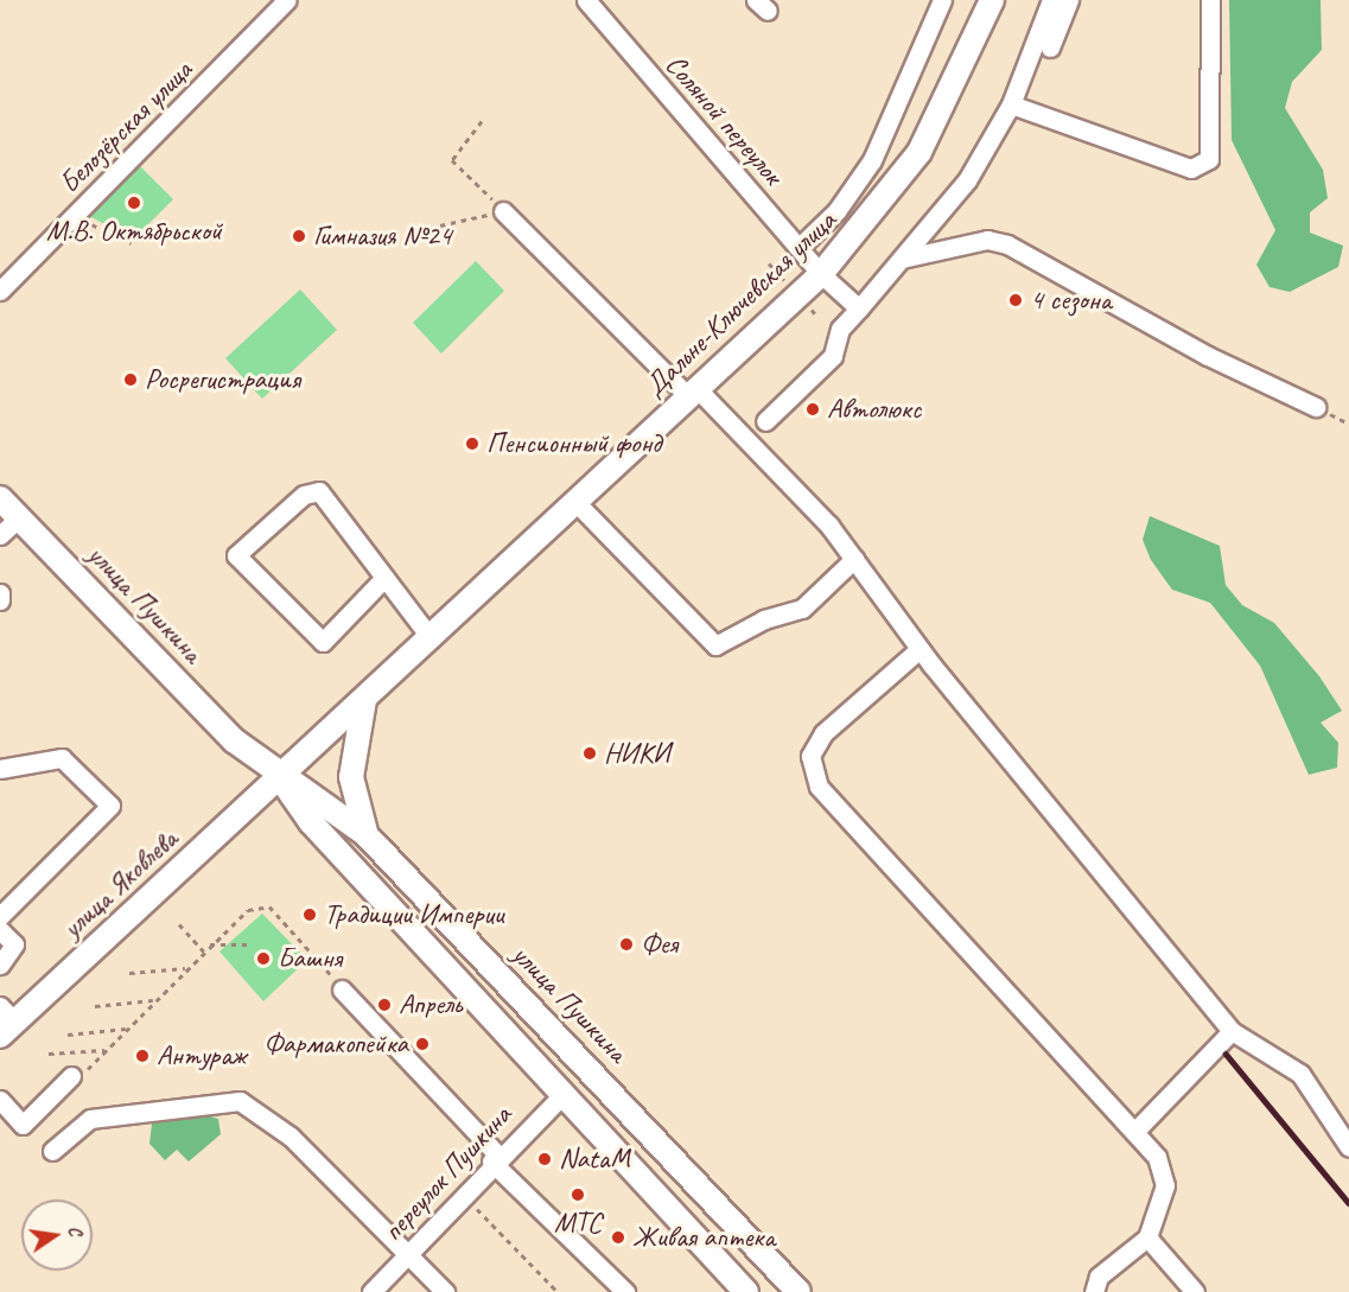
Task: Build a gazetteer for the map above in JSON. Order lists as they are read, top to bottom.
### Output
{
  "streets": {
    "main road": ["Дальне-Ключевская улица", "улица Пушкина", "улица Яковлева"],
    "street": ["Соляной переулок", "Белозёрская улица", "переулок Пушкина"]
  },
  "crossings": [
    ["Соляной переулок", "Дальне-Ключевская улица"],
    ["Дальне-Ключевская улица", "улица Пушкина"],
    ["Дальне-Ключевская улица", "улица Яковлева"],
    ["улица Пушкина", "улица Яковлева"],
    ["улица Пушкина", "переулок Пушкина"]
  ],
  "places": [
    "М.В. Октябрьской",
    "Гимназия №24",
    "4 сезона",
    "Росрегистрация",
    "Автолюкс",
    "Пенсионный фонд",
    "НИКИ",
    "Традиции Империи",
    "Фея",
    "Башня",
    "Апрель",
    "Фармакопейка",
    "Антураж",
    "NataM",
    "МТС",
    "Живая аптека"
  ],
  "north": "right"
}
